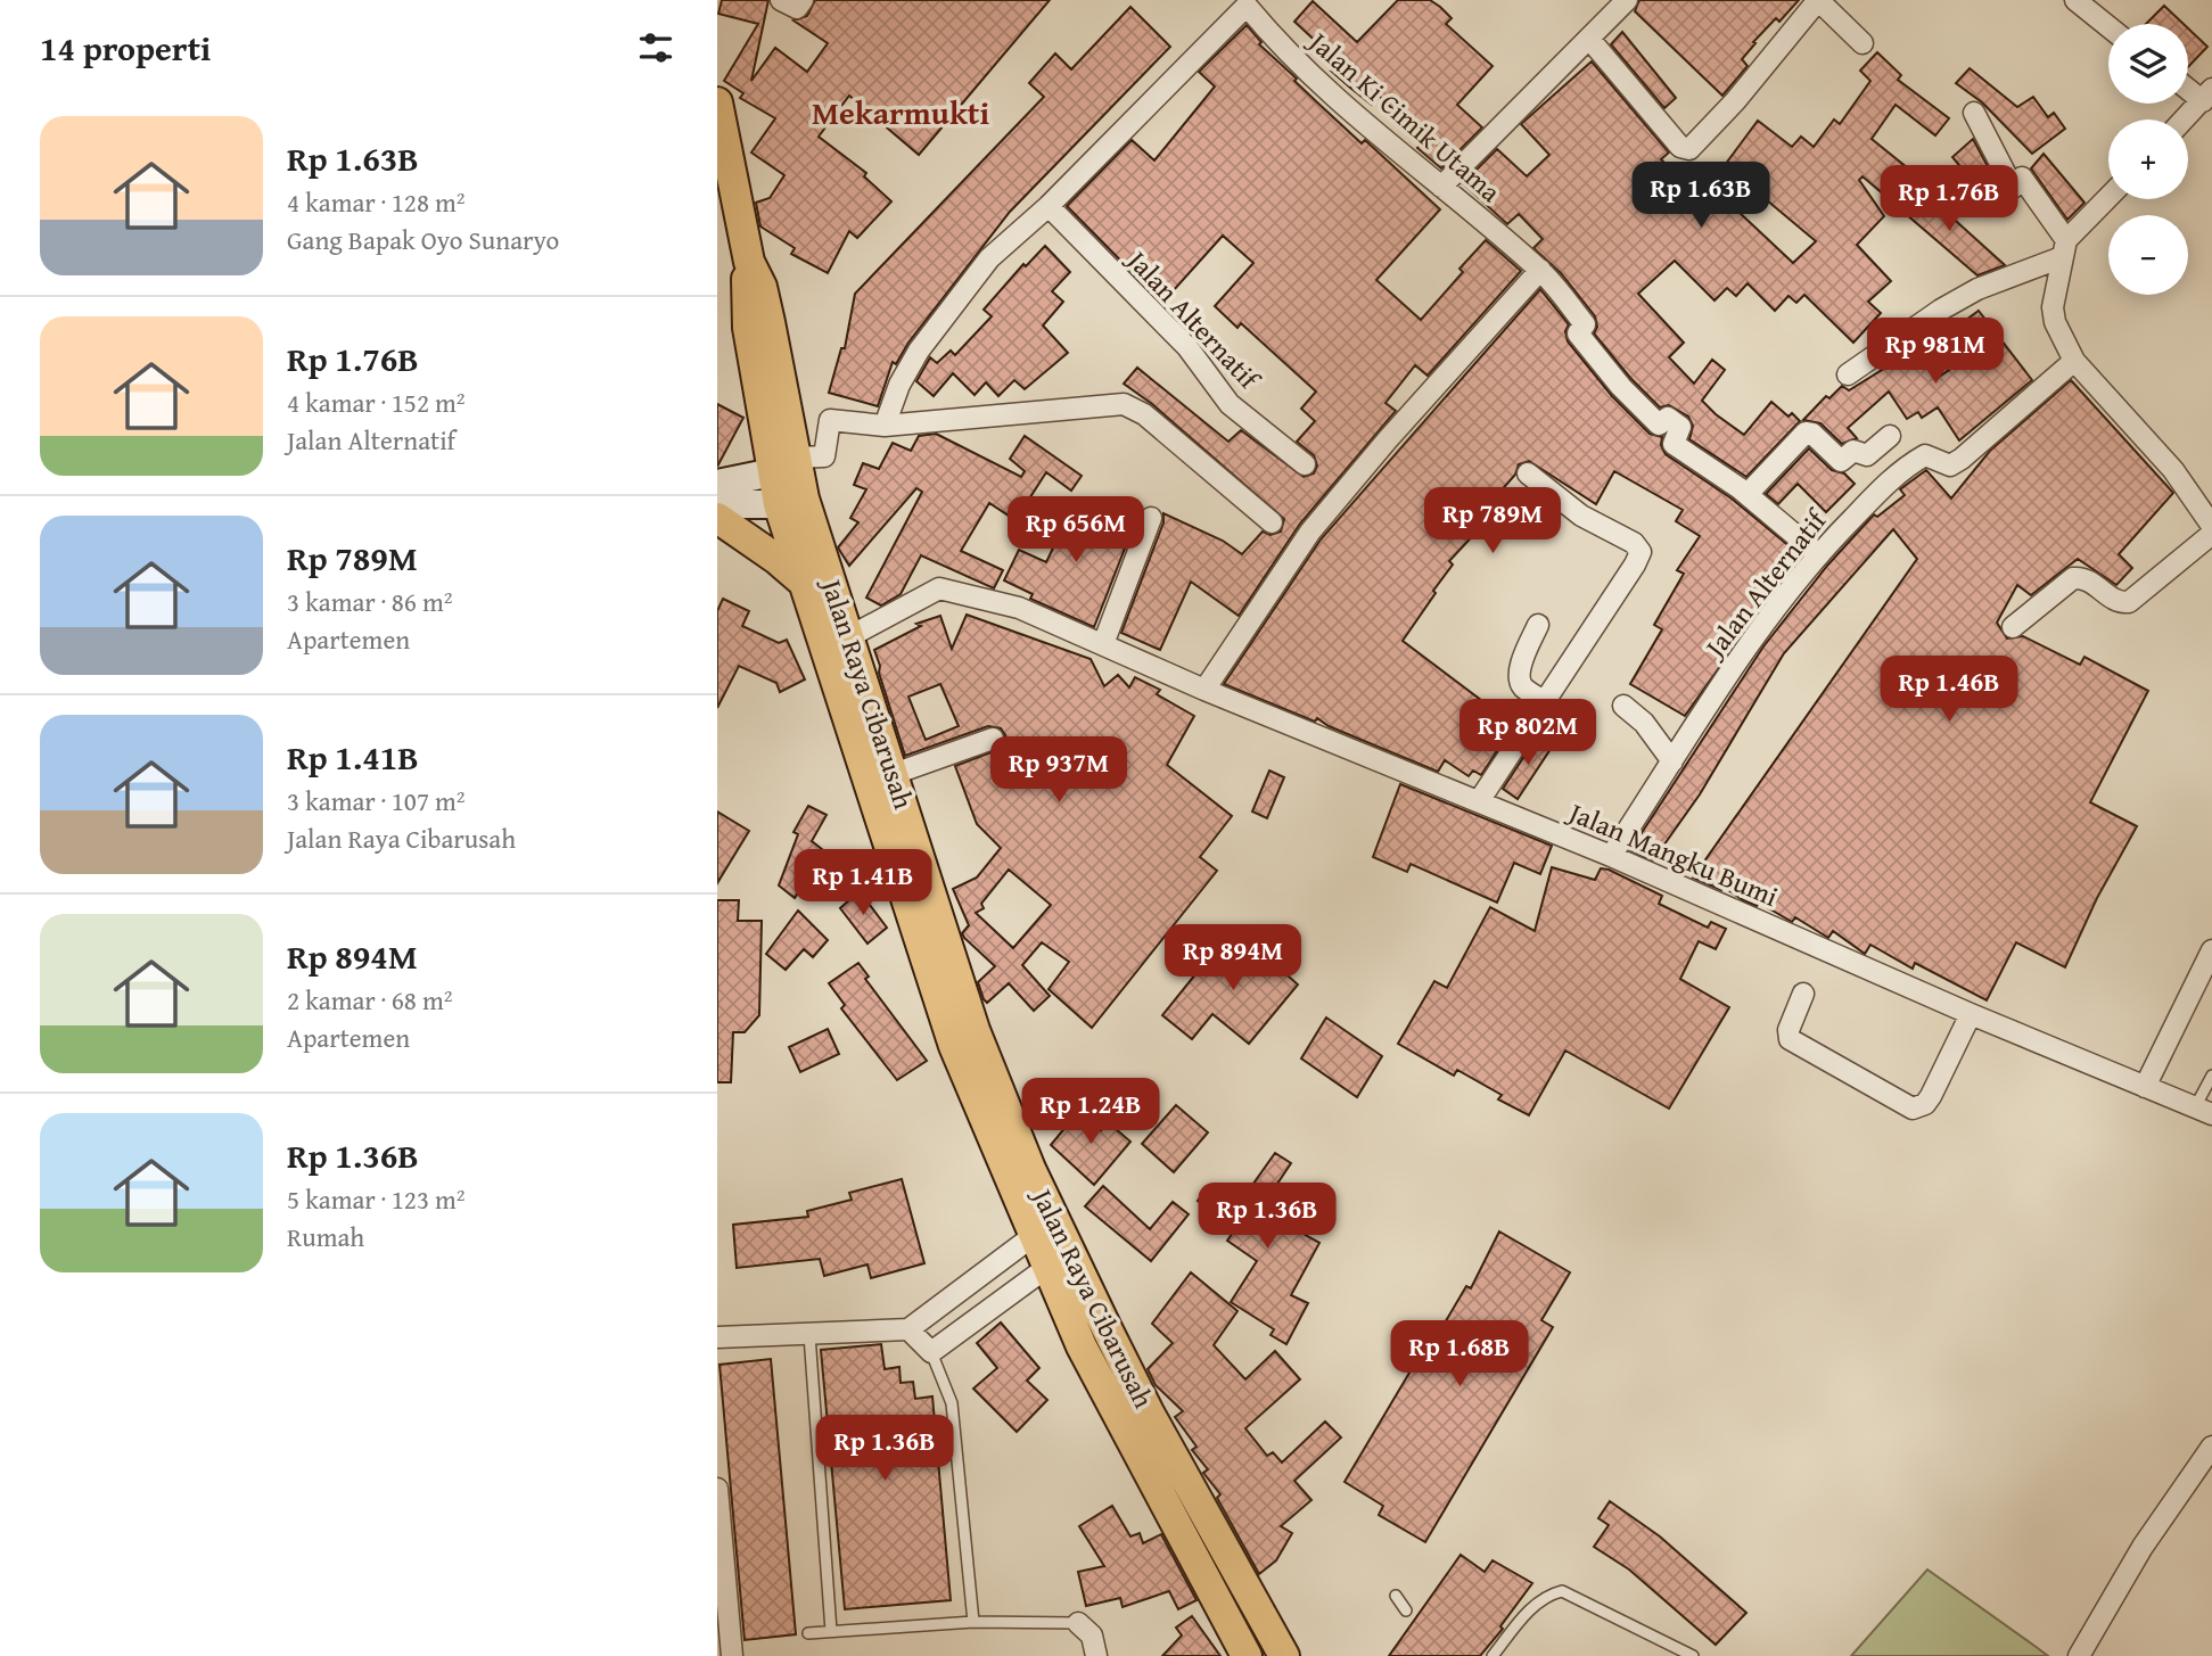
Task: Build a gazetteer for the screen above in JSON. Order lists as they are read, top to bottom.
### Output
{
  "streets": {
    "main road": ["Jalan Raya Cibarusah"],
    "street": ["Jalan Ki Cimik Utama", "Jalan Alternatif", "Jalan Mangku Bumi"]
  },
  "crossings": [
    ["Jalan Ki Cimik Utama", "Jalan Alternatif"],
    ["Jalan Alternatif", "Jalan Mangku Bumi"],
    ["Jalan Raya Cibarusah", "Jalan Mangku Bumi"]
  ],
  "districts": ["Mekarmukti"],
  "page": {
    "heading": "14 properti",
    "map_buttons": ["+", "−"],
    "list": [
      {
        "name": "Rp 1.63B",
        "note": "4 kamar · 128 m² · Gang Bapak Oyo Sunaryo"
      },
      {
        "name": "Rp 1.76B",
        "note": "4 kamar · 152 m² · Jalan Alternatif"
      },
      {
        "name": "Rp 789M",
        "note": "3 kamar · 86 m² · Apartemen"
      },
      {
        "name": "Rp 1.41B",
        "note": "3 kamar · 107 m² · Jalan Raya Cibarusah"
      },
      {
        "name": "Rp 894M",
        "note": "2 kamar · 68 m² · Apartemen"
      },
      {
        "name": "Rp 1.36B",
        "note": "5 kamar · 123 m² · Rumah"
      }
    ],
    "price": [
      "Rp 1.63B",
      "Rp 1.76B",
      "Rp 981M",
      "Rp 789M",
      "Rp 656M",
      "Rp 1.46B",
      "Rp 802M",
      "Rp 937M",
      "Rp 1.41B",
      "Rp 894M",
      "Rp 1.24B",
      "Rp 1.36B",
      "Rp 1.68B",
      "Rp 1.36B"
    ]
  }
}
